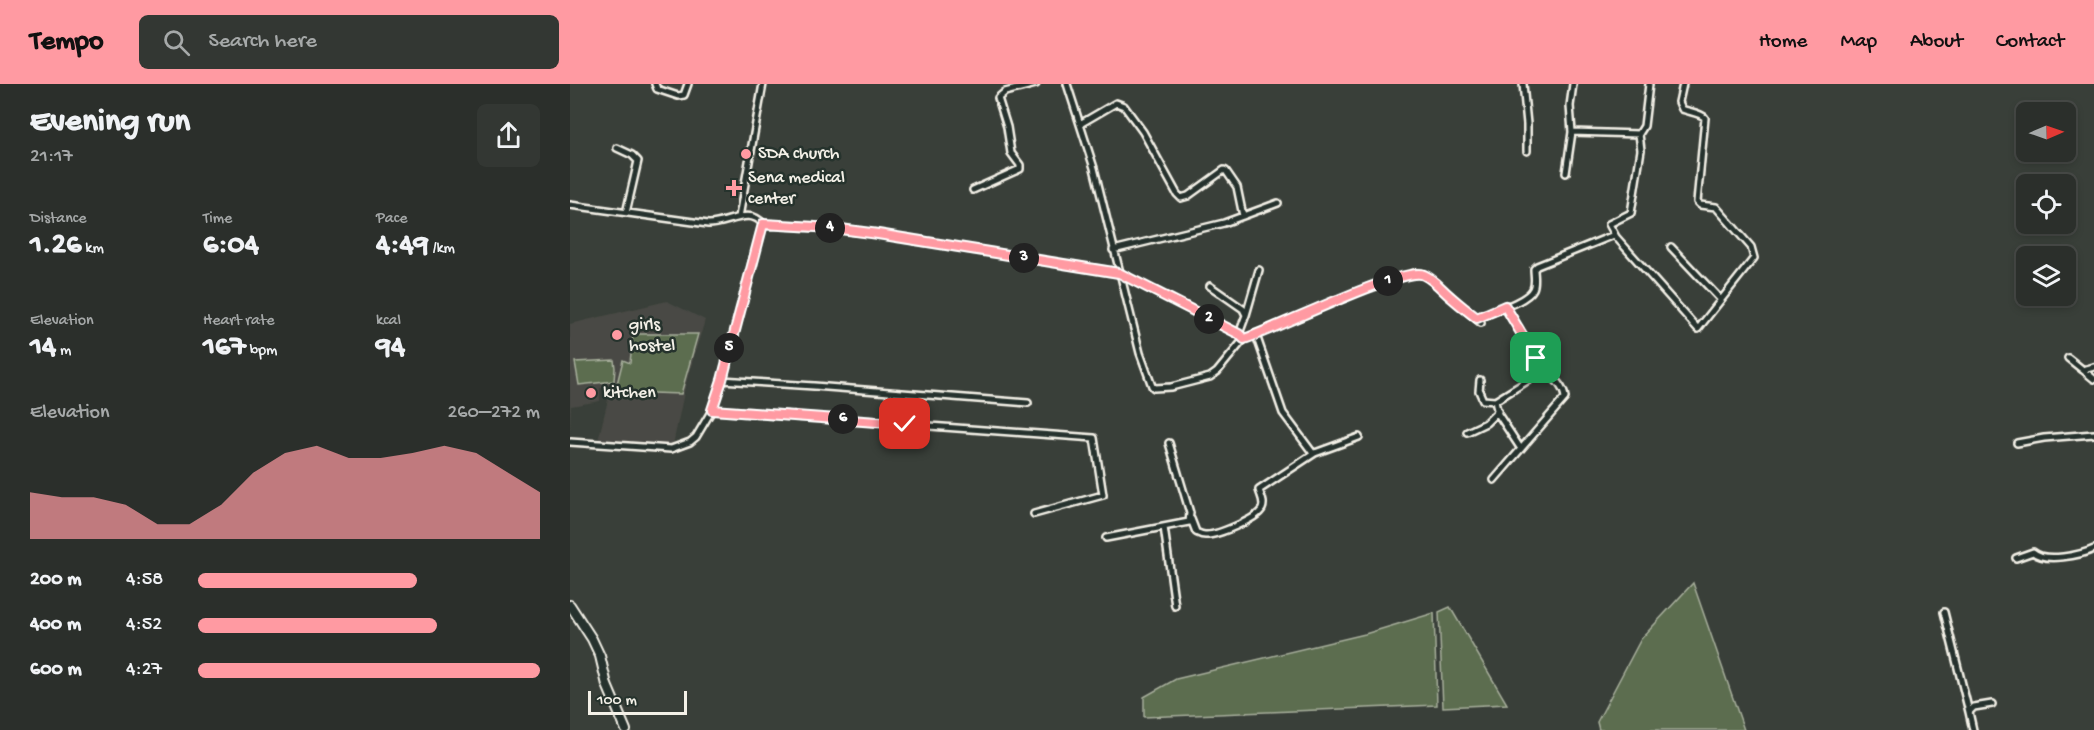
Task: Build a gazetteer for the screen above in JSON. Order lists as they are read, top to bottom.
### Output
{
  "places": {
    "other": ["SDA church", "girls hostel", "kitchen"],
    "health": ["Sena medical center"]
  },
  "scale_bar": "100 m",
  "north": "right",
  "page": {
    "header": "Tempo",
    "search": "Search here",
    "nav": [
      "Home",
      "Map",
      "About",
      "Contact"
    ],
    "heading": ["Evening run", "21:17"],
    "stats": [
      ["Distance", "1.26 km"],
      ["Time", "6:04"],
      ["Pace", "4:49 /km"],
      ["Elevation", "14 m"],
      ["Heart rate", "167 bpm"],
      ["kcal", "94"]
    ],
    "pins": [
      "4",
      "3",
      "1",
      "2",
      "5",
      "6"
    ],
    "chart": ["Elevation", "260–272 m"],
    "list": [
      {
        "name": "200 m",
        "note": "4:58"
      },
      {
        "name": "400 m",
        "note": "4:52"
      },
      {
        "name": "600 m",
        "note": "4:27"
      }
    ],
    "scale": "100 m"
  }
}
